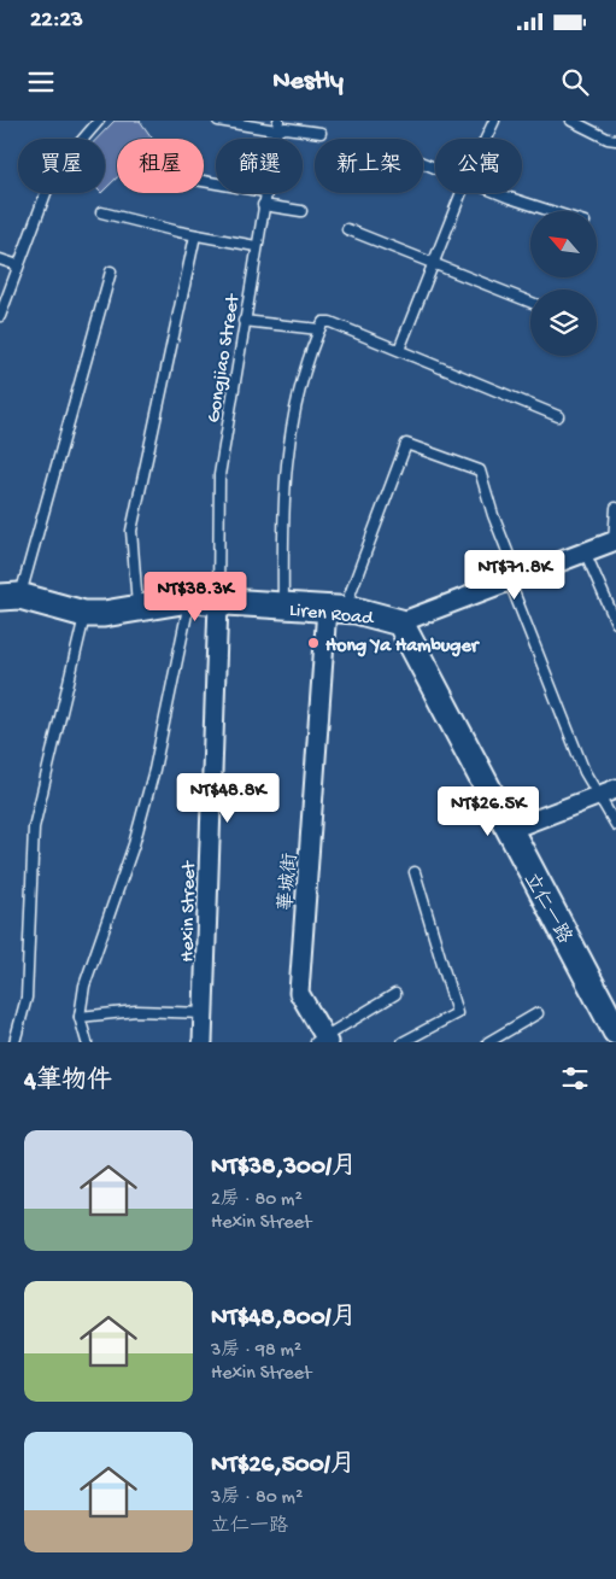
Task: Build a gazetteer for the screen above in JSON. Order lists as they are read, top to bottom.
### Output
{
  "streets": {
    "street": [
      "Liren Road",
      "華城街",
      "立仁一路",
      "Hexin Street"
    ],
    "lane": ["Gongjiao Street"]
  },
  "crossings": [
    ["Gongjiao Street", "Liren Road"],
    ["Gongjiao Street", "Hexin Street"],
    ["Liren Road", "華城街"],
    ["Liren Road", "立仁一路"],
    ["Liren Road", "Hexin Street"]
  ],
  "places": ["Hong Ya Hambuger"],
  "north": "top left",
  "page": {
    "status": "22:23",
    "header": "Nestly",
    "chip": [
      "買屋",
      "租屋",
      "篩選",
      "新上架",
      "公寓"
    ],
    "price": [
      "NT$71.8K",
      "NT$38.3K",
      "NT$48.8K",
      "NT$26.5K"
    ],
    "heading": "4筆物件",
    "list": [
      {
        "name": "NT$38,300/月",
        "note": "2房 · 80 m² · Hexin Street"
      },
      {
        "name": "NT$48,800/月",
        "note": "3房 · 98 m² · Hexin Street"
      },
      {
        "name": "NT$26,500/月",
        "note": "3房 · 80 m² · 立仁一路"
      }
    ]
  }
}
